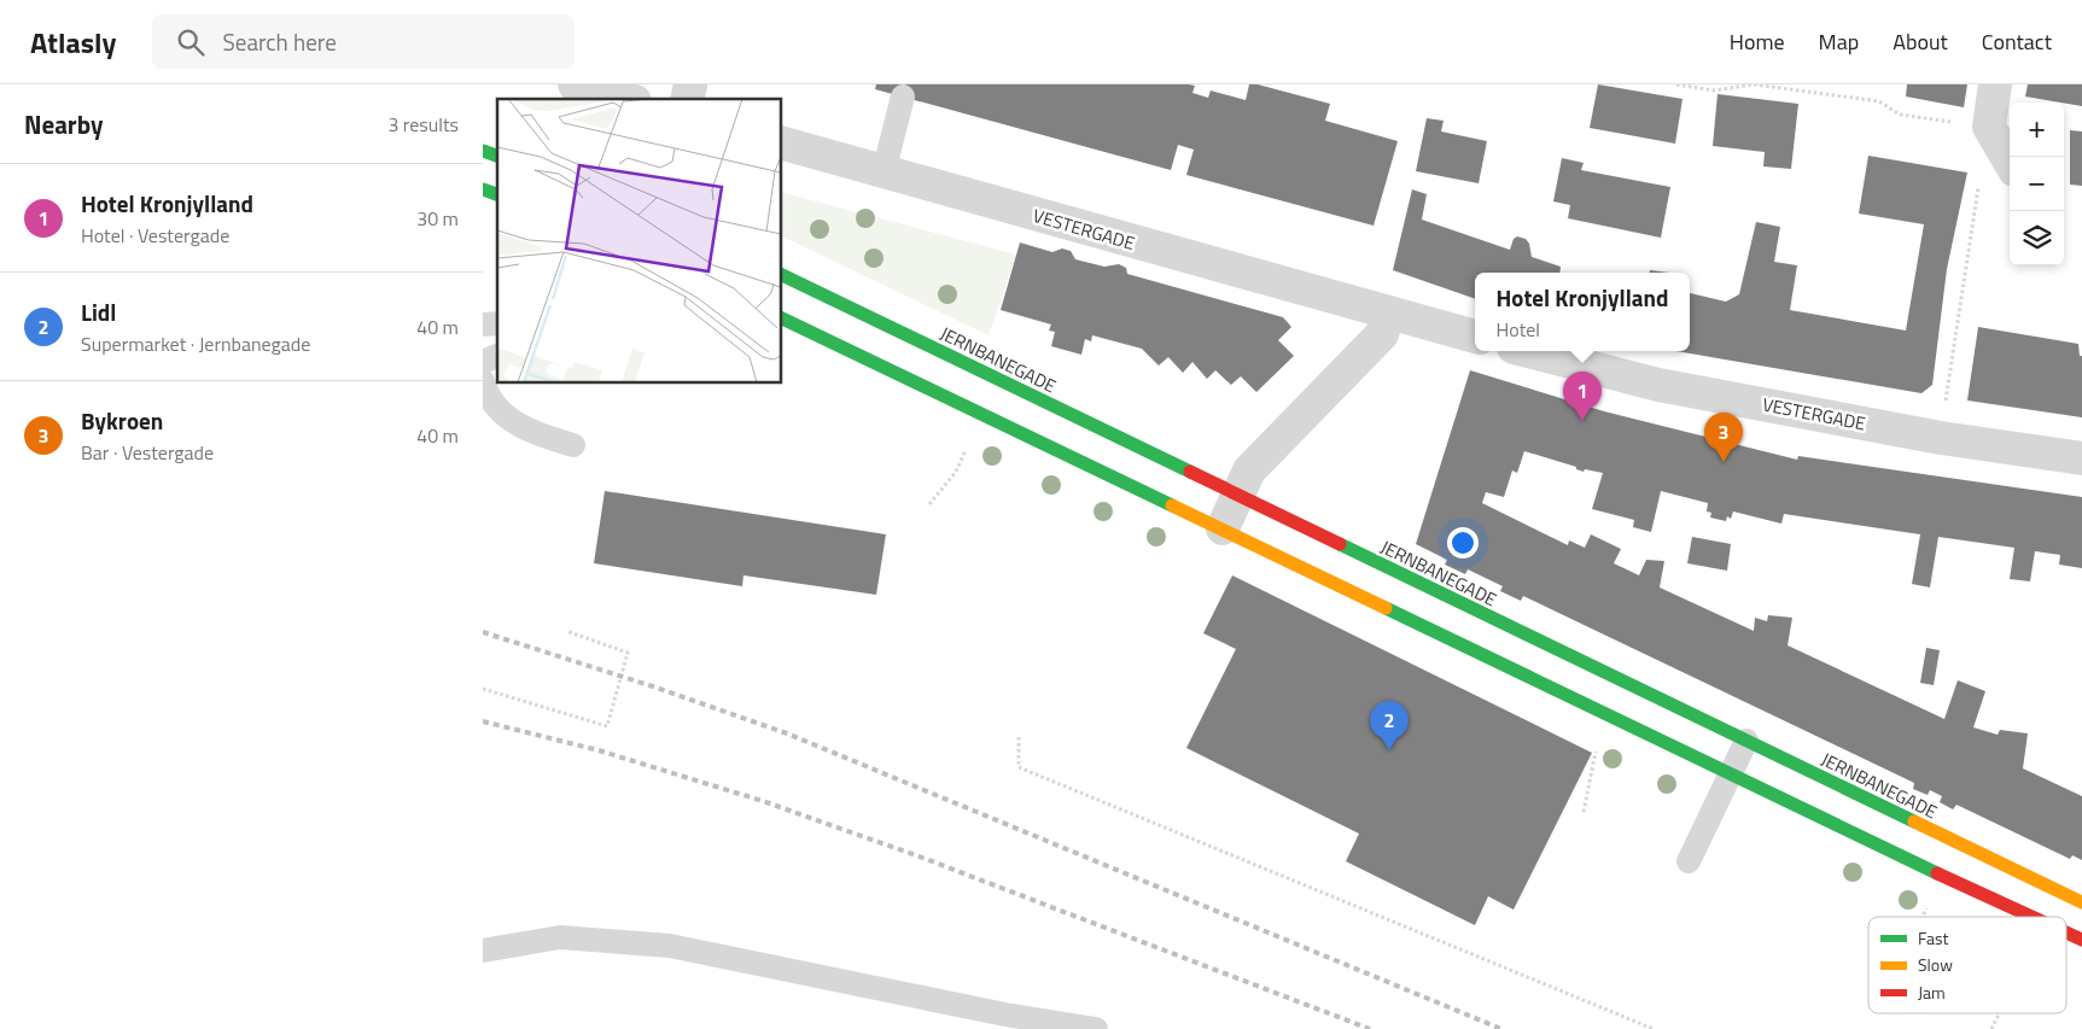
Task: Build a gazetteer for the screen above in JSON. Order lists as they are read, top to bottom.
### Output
{
  "streets": {
    "main road": ["JERNBANEGADE"],
    "street": ["VESTERGADE"]
  },
  "legend": ["Fast", "Slow", "Jam"],
  "page": {
    "header": "Atlasly",
    "search": "Search here",
    "nav": [
      "Home",
      "Map",
      "About",
      "Contact"
    ],
    "heading": ["Nearby", "3 results"],
    "map_buttons": ["+", "−"],
    "list": [
      {
        "mark": "1",
        "name": "Hotel Kronjylland",
        "note": "Hotel · Vestergade",
        "value": "30 m"
      },
      {
        "mark": "2",
        "name": "Lidl",
        "note": "Supermarket · Jernbanegade",
        "value": "40 m"
      },
      {
        "mark": "3",
        "name": "Bykroen",
        "note": "Bar · Vestergade",
        "value": "40 m"
      }
    ],
    "popup": ["Hotel Kronjylland", "Hotel"],
    "pins": ["1", "3", "2"]
  }
}
